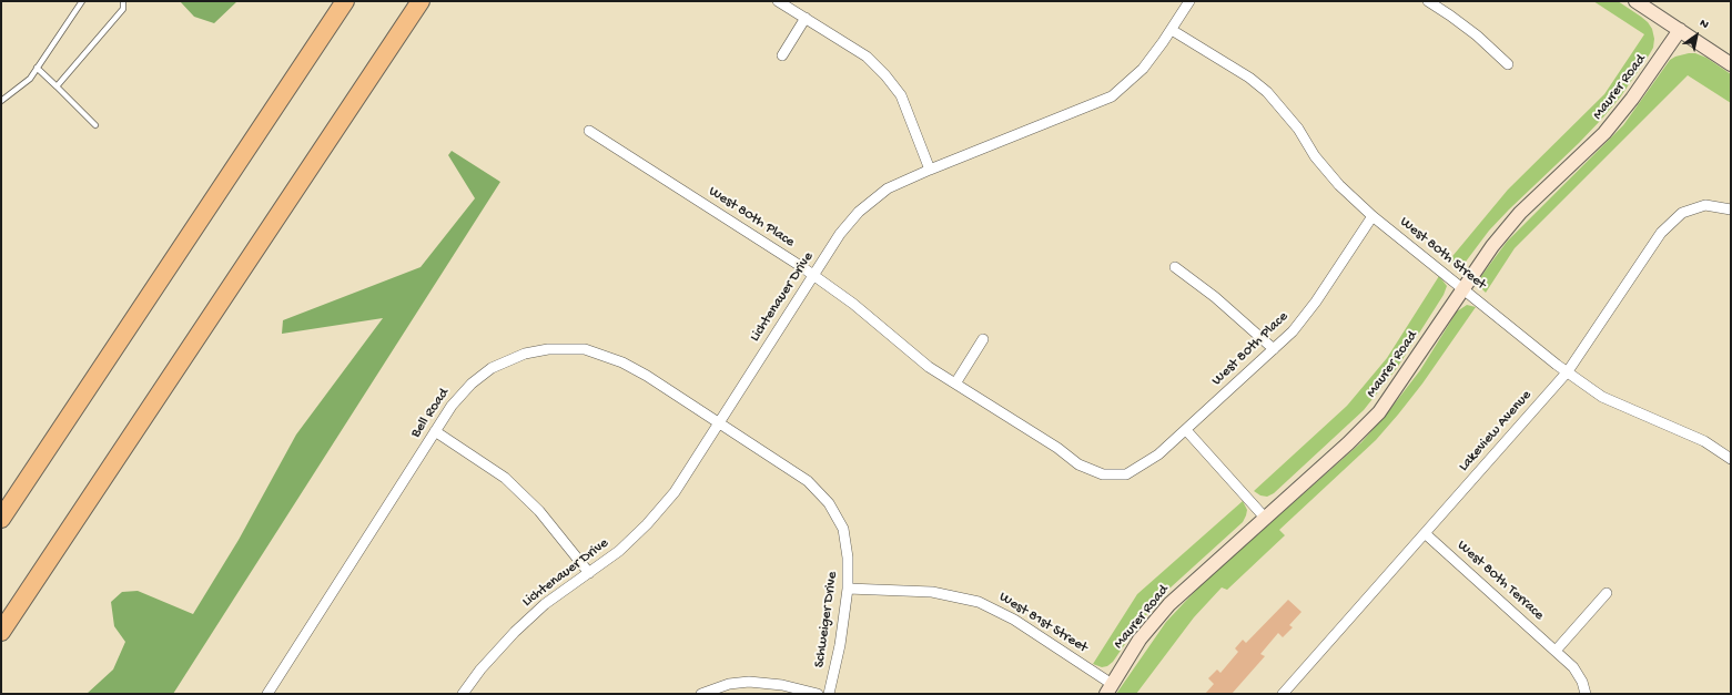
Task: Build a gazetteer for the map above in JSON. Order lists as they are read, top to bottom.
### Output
{
  "streets": {
    "street": [
      "Maurer Road",
      "West 80th Place",
      "West 80th Street",
      "Lichtenauer Drive",
      "Bell Road",
      "Lakeview Avenue",
      "West 80th Terrace",
      "Schweiger Drive",
      "West 81st Street"
    ]
  },
  "crossings": [
    ["Maurer Road", "West 80th Street"],
    ["Maurer Road", "West 81st Street"],
    ["West 80th Place", "West 80th Street"],
    ["West 80th Place", "Lichtenauer Drive"],
    ["West 80th Street", "Lichtenauer Drive"],
    ["West 80th Street", "Lakeview Avenue"],
    ["Lichtenauer Drive", "Bell Road"],
    ["Lichtenauer Drive", "Schweiger Drive"],
    ["Bell Road", "Schweiger Drive"],
    ["Lakeview Avenue", "West 80th Terrace"],
    ["Schweiger Drive", "West 81st Street"]
  ],
  "north": "top right"
}
